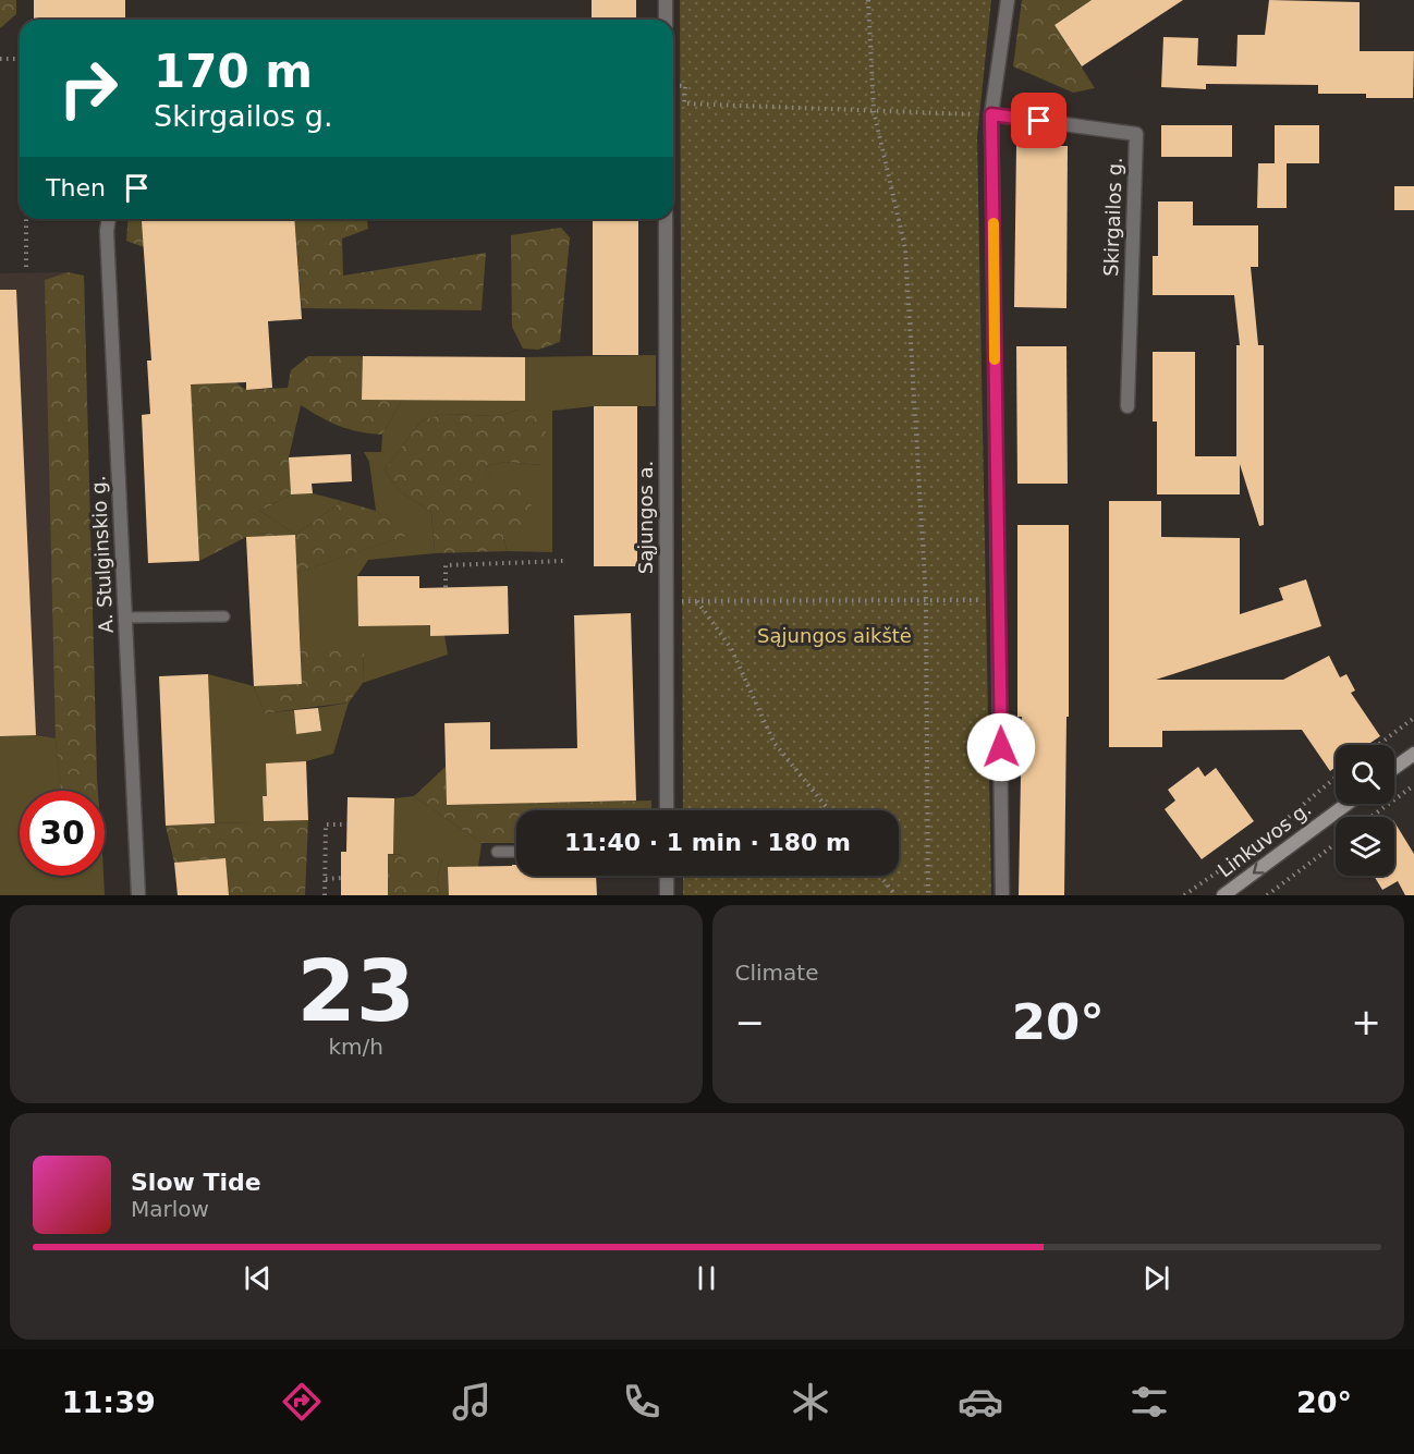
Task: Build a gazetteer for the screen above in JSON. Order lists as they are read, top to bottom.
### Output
{
  "streets": {
    "street": [
      "Skirgailos g.",
      "Sąjungos a.",
      "A. Stulginskio g.",
      "Linkuvos g."
    ]
  },
  "one_way": ["Linkuvos g."],
  "parks": ["Sąjungos aikštė"],
  "page": {
    "turn": ["170 m", "Skirgailos g."],
    "then": "Then",
    "limit": "30",
    "trip": "11:40 · 1 min · 180 m",
    "tile": [
      ["23", "km/h"],
      "Climate"
    ],
    "heat": ["−", "20°", "+"],
    "song": ["Slow Tide", "Marlow"],
    "tabs": ["11:39", "20°"]
  }
}
